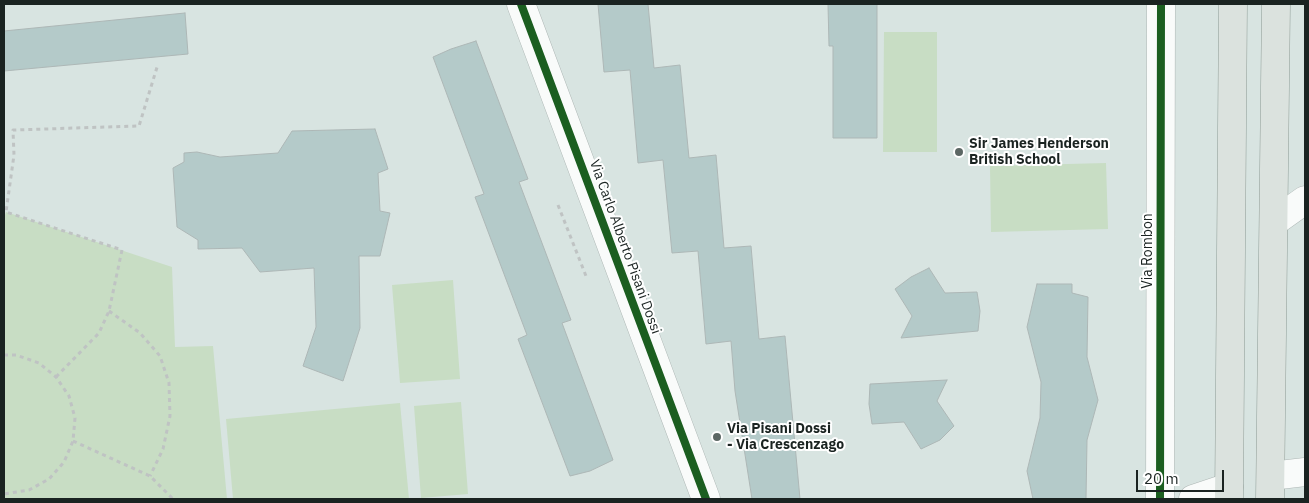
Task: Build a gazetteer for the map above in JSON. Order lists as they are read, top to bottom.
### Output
{
  "streets": {
    "street": ["Via Carlo Alberto Pisani Dossi", "Via Rombon"]
  },
  "places": ["Sir James Henderson British School", "Via Pisani Dossi - Via Crescenzago"],
  "scale_bar": "20 m"
}
